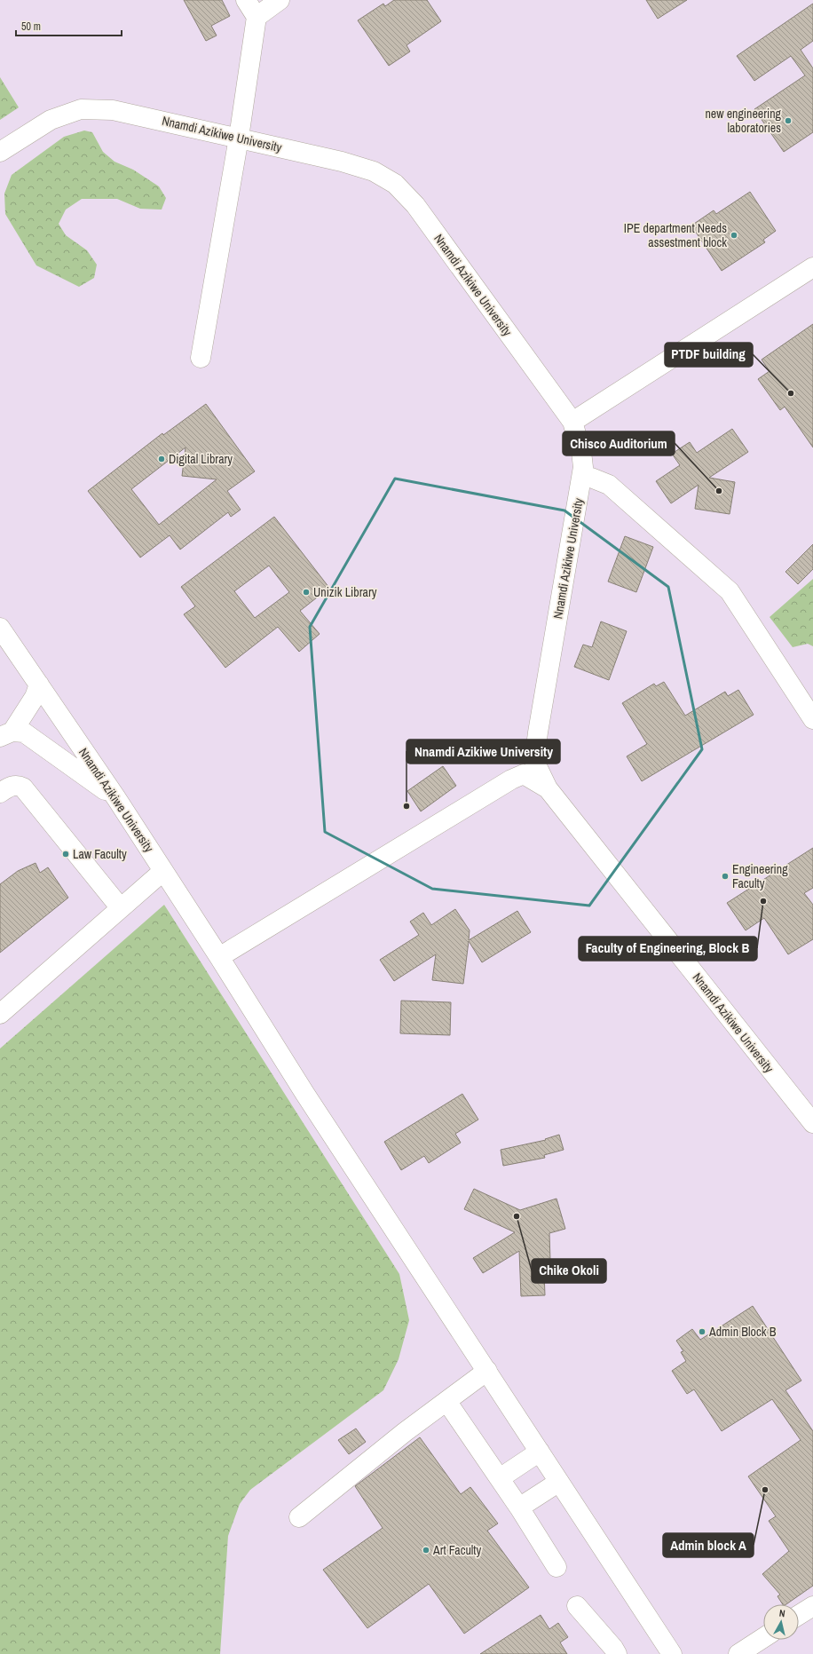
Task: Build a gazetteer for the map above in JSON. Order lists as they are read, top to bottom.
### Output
{
  "streets": {
    "street": ["Nnamdi Azikiwe University"]
  },
  "places": [
    "new engineering laboratories",
    "IPE department Needs assestment block",
    "PTDF building",
    "Digital Library",
    "Chisco Auditorium",
    "Unizik Library",
    "Nnamdi Azikiwe University",
    "Law Faculty",
    "Engineering Faculty",
    "Faculty of Engineering, Block B",
    "Chike Okoli",
    "Admin Block B",
    "Admin block A",
    "Art Faculty"
  ],
  "scale_bar": "50 m",
  "north": "top"
}
